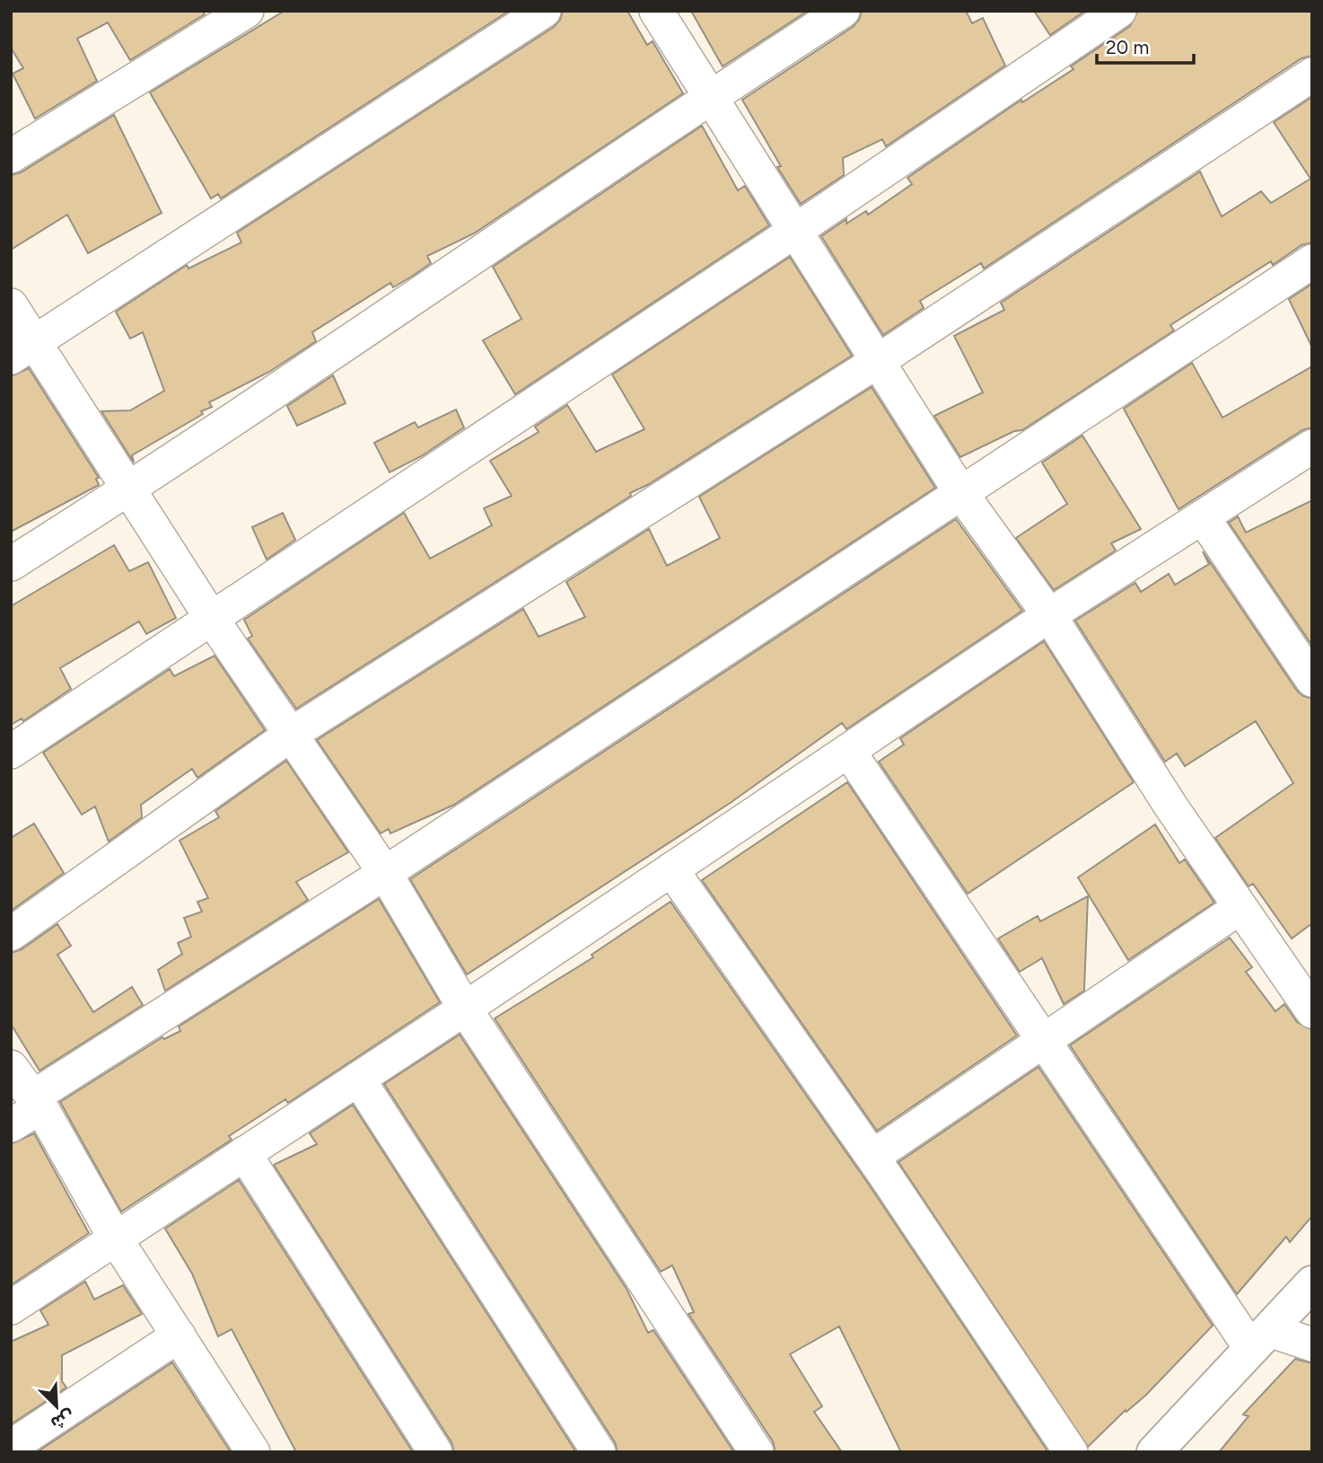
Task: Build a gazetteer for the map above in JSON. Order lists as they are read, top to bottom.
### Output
{
  "scale_bar": "20 m",
  "north": "bottom right"
}
